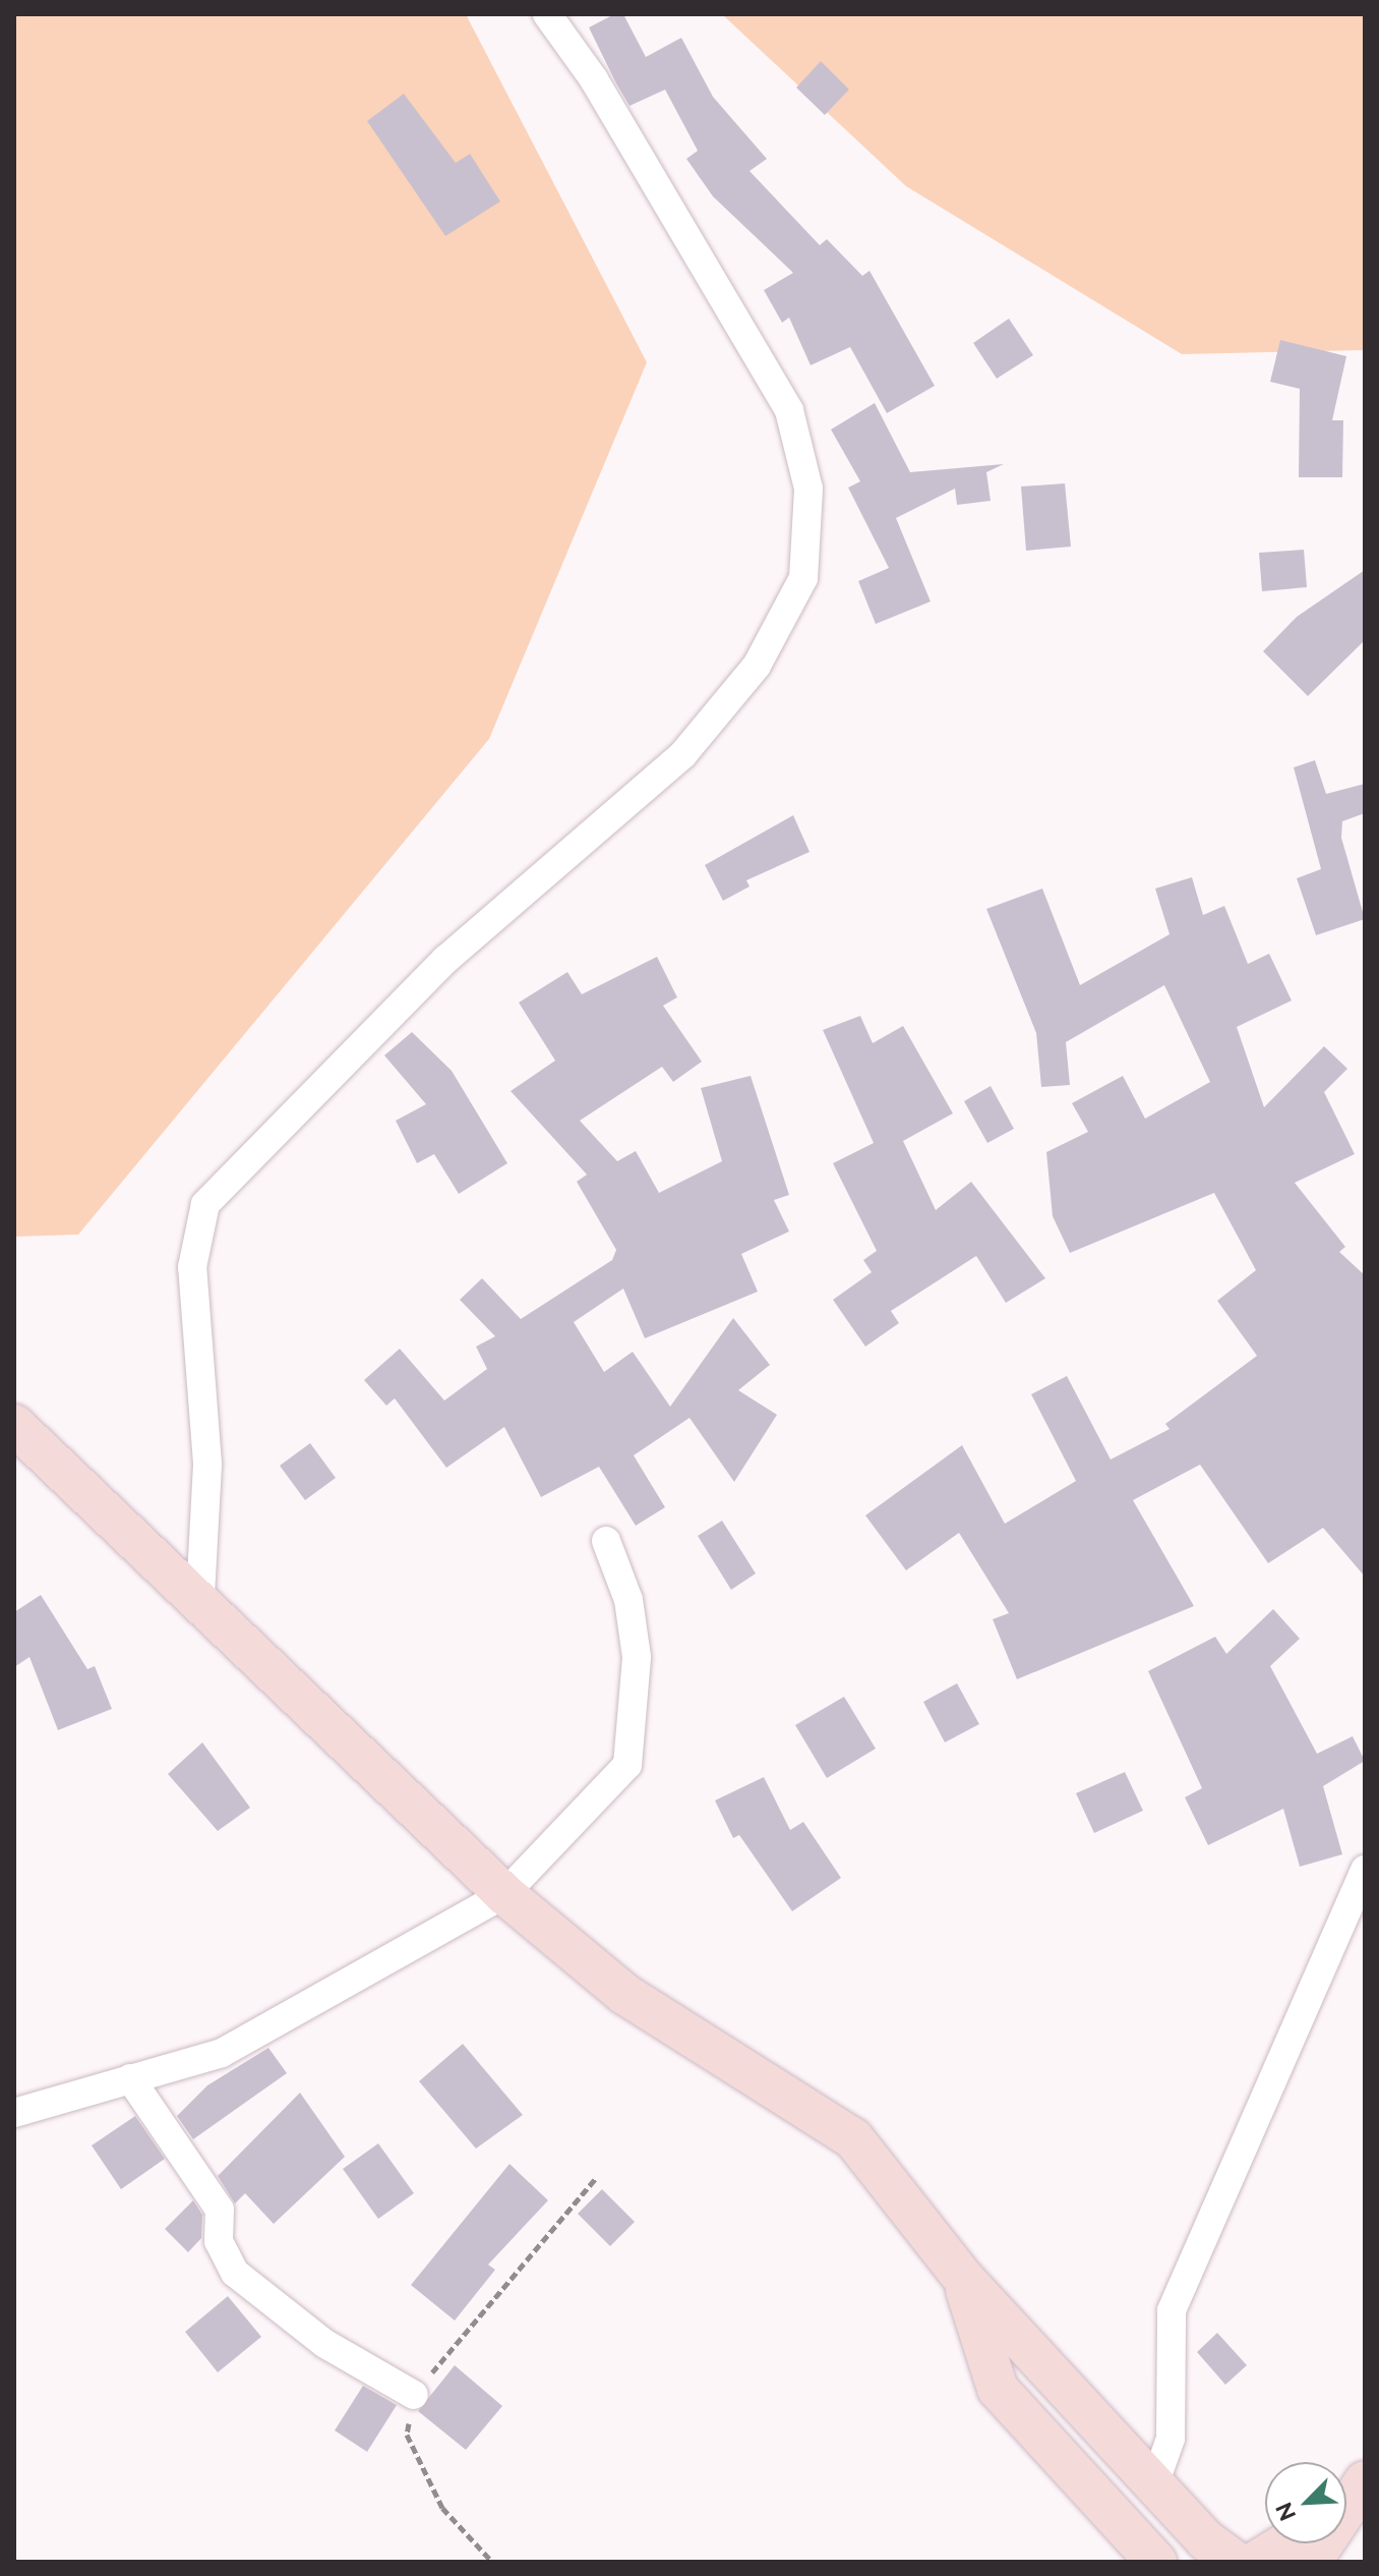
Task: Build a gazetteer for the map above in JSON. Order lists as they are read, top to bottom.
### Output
{
  "north": "bottom left"
}
